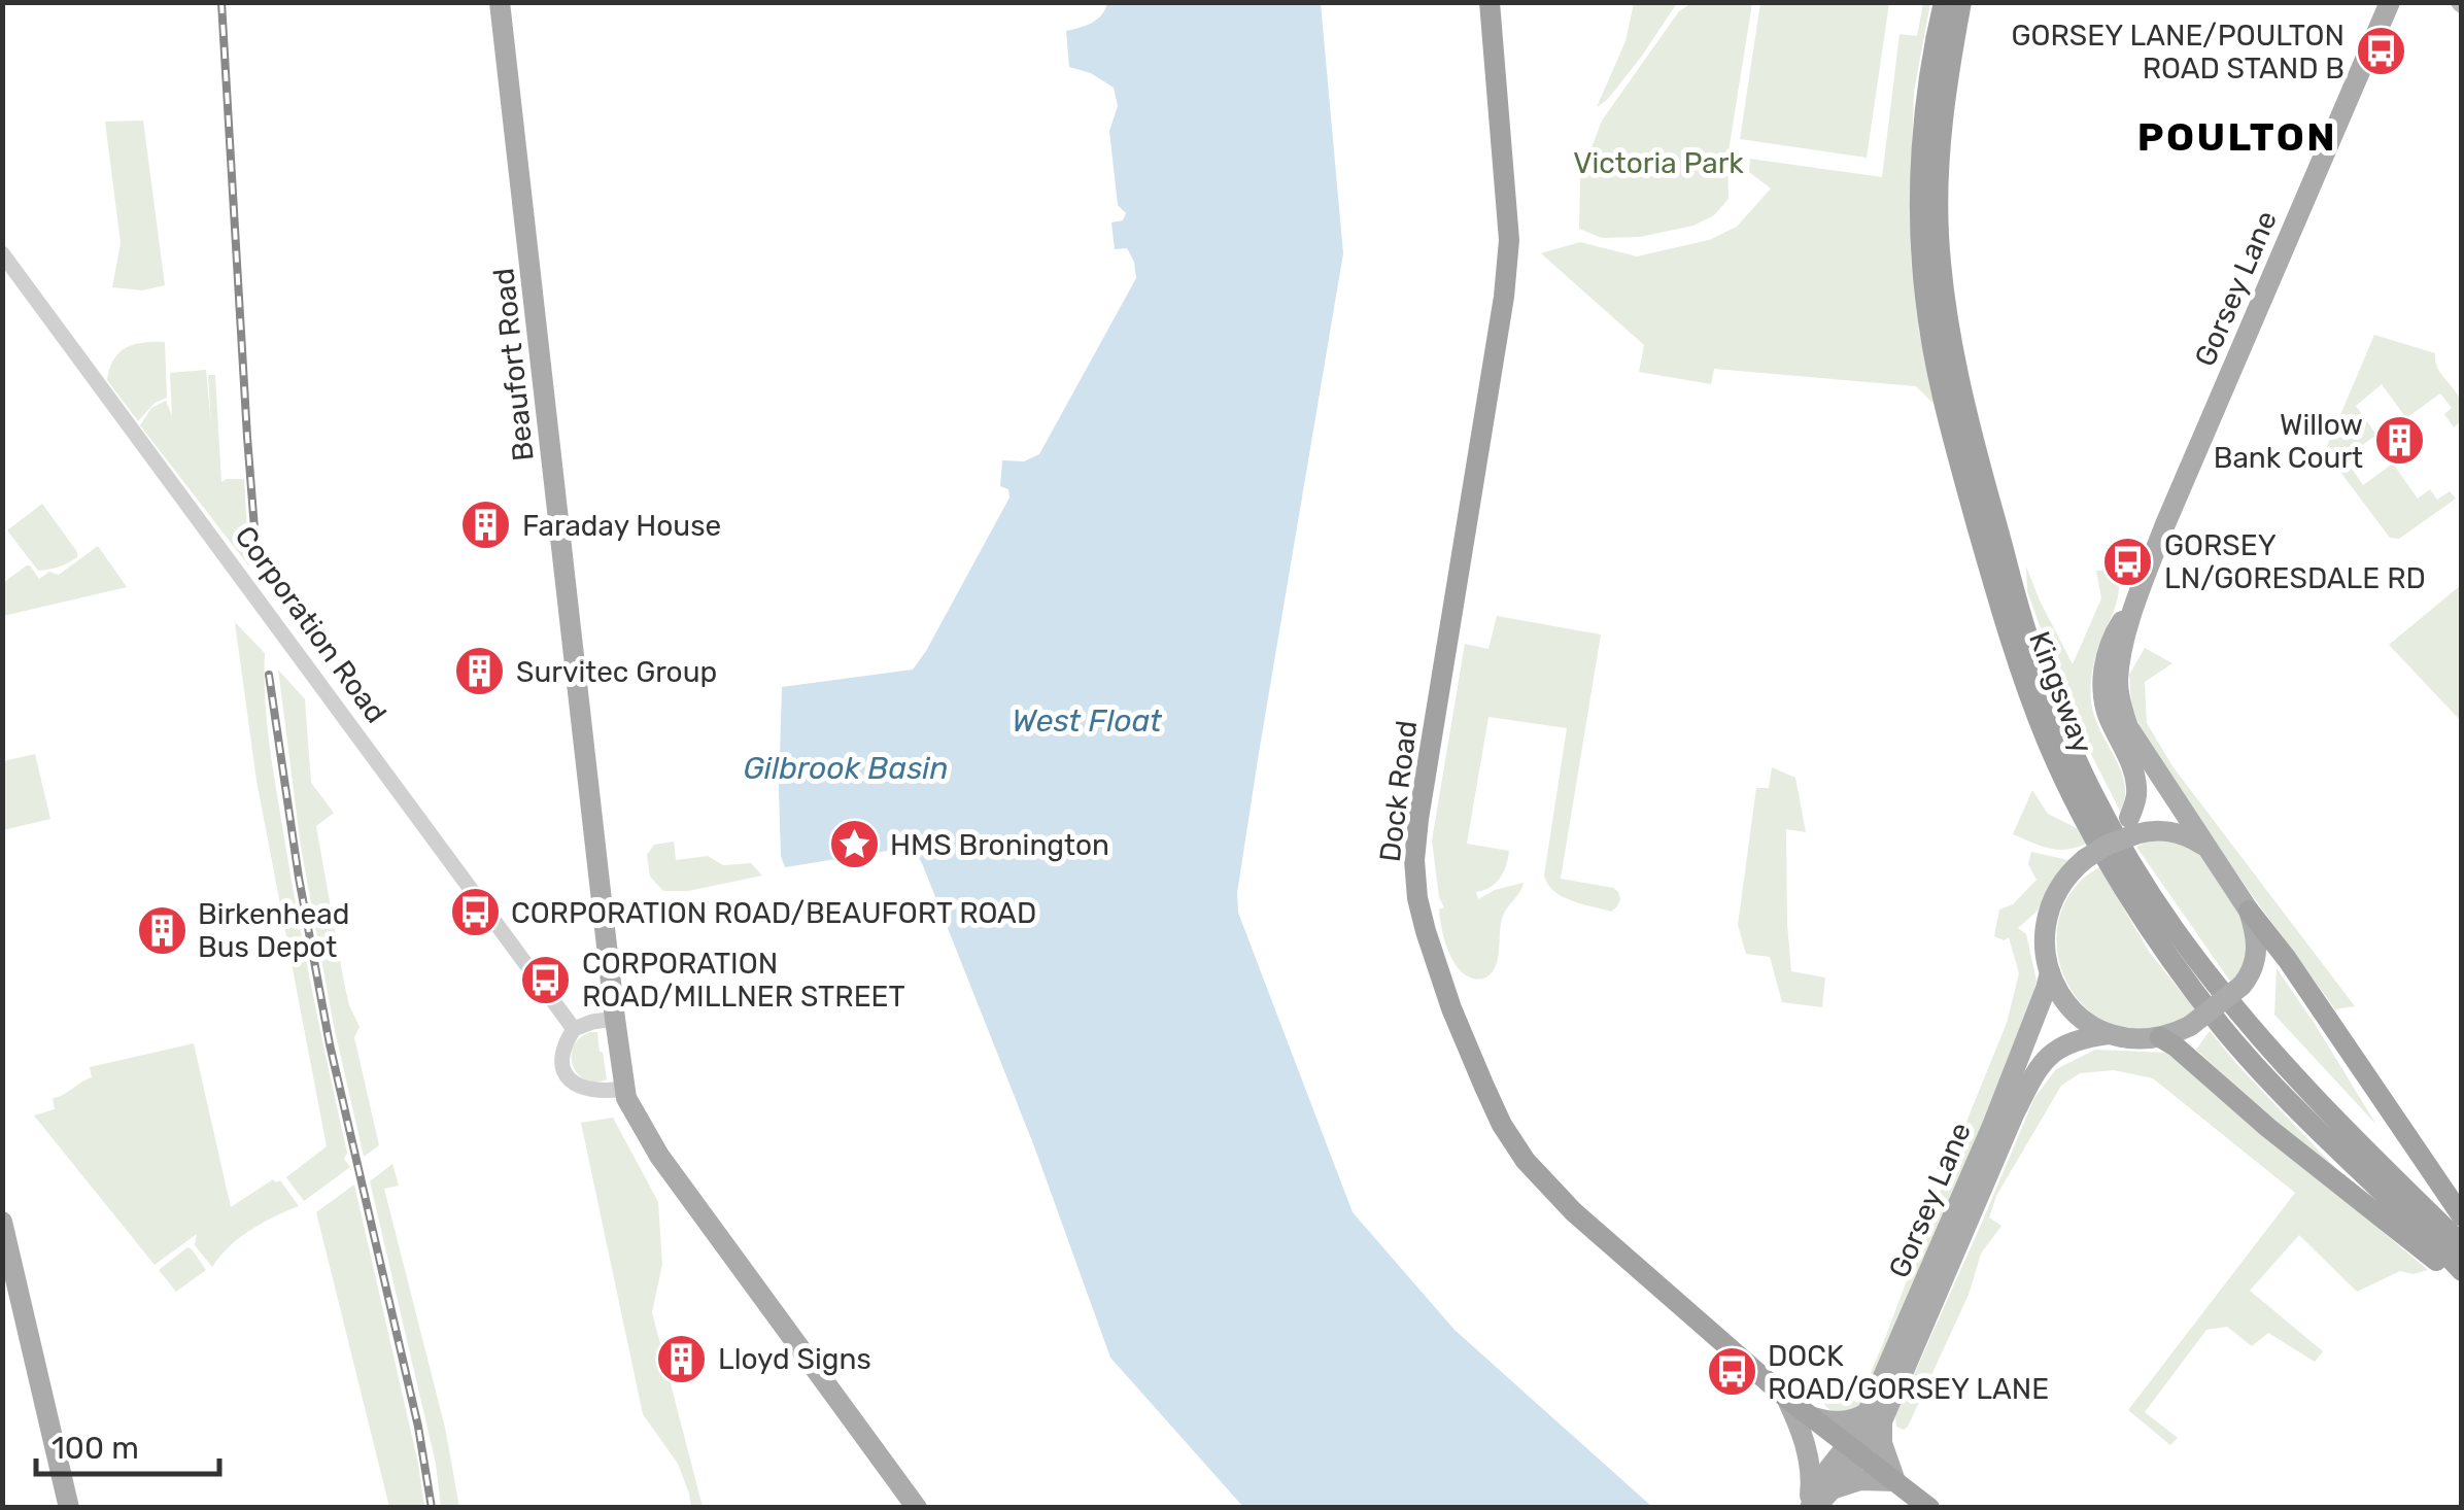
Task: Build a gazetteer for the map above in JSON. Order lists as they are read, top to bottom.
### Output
{
  "streets": {
    "highway": ["Kingsway", "Dock Road"],
    "main road": ["Gorsey Lane", "Beaufort Road"],
    "street": ["Corporation Road"]
  },
  "crossings": [
    ["Gorsey Lane", "Dock Road"]
  ],
  "districts": ["POULTON"],
  "water": ["West Float", "Gilbrook Basin"],
  "parks": ["Victoria Park"],
  "places": {
    "bus stop": [
      "GORSEY LANE/POULTON ROAD STAND B",
      "GORSEY LN/GORESDALE RD",
      "CORPORATION ROAD/BEAUFORT ROAD",
      "CORPORATION ROAD/MILLNER STREET",
      "DOCK ROAD/GORSEY LANE"
    ],
    "building": [
      "Willow Bank Court",
      "Faraday House",
      "Survitec Group",
      "Birkenhead Bus Depot",
      "Lloyd Signs"
    ],
    "place": ["HMS Bronington"]
  },
  "scale_bar": "100 m"
}
